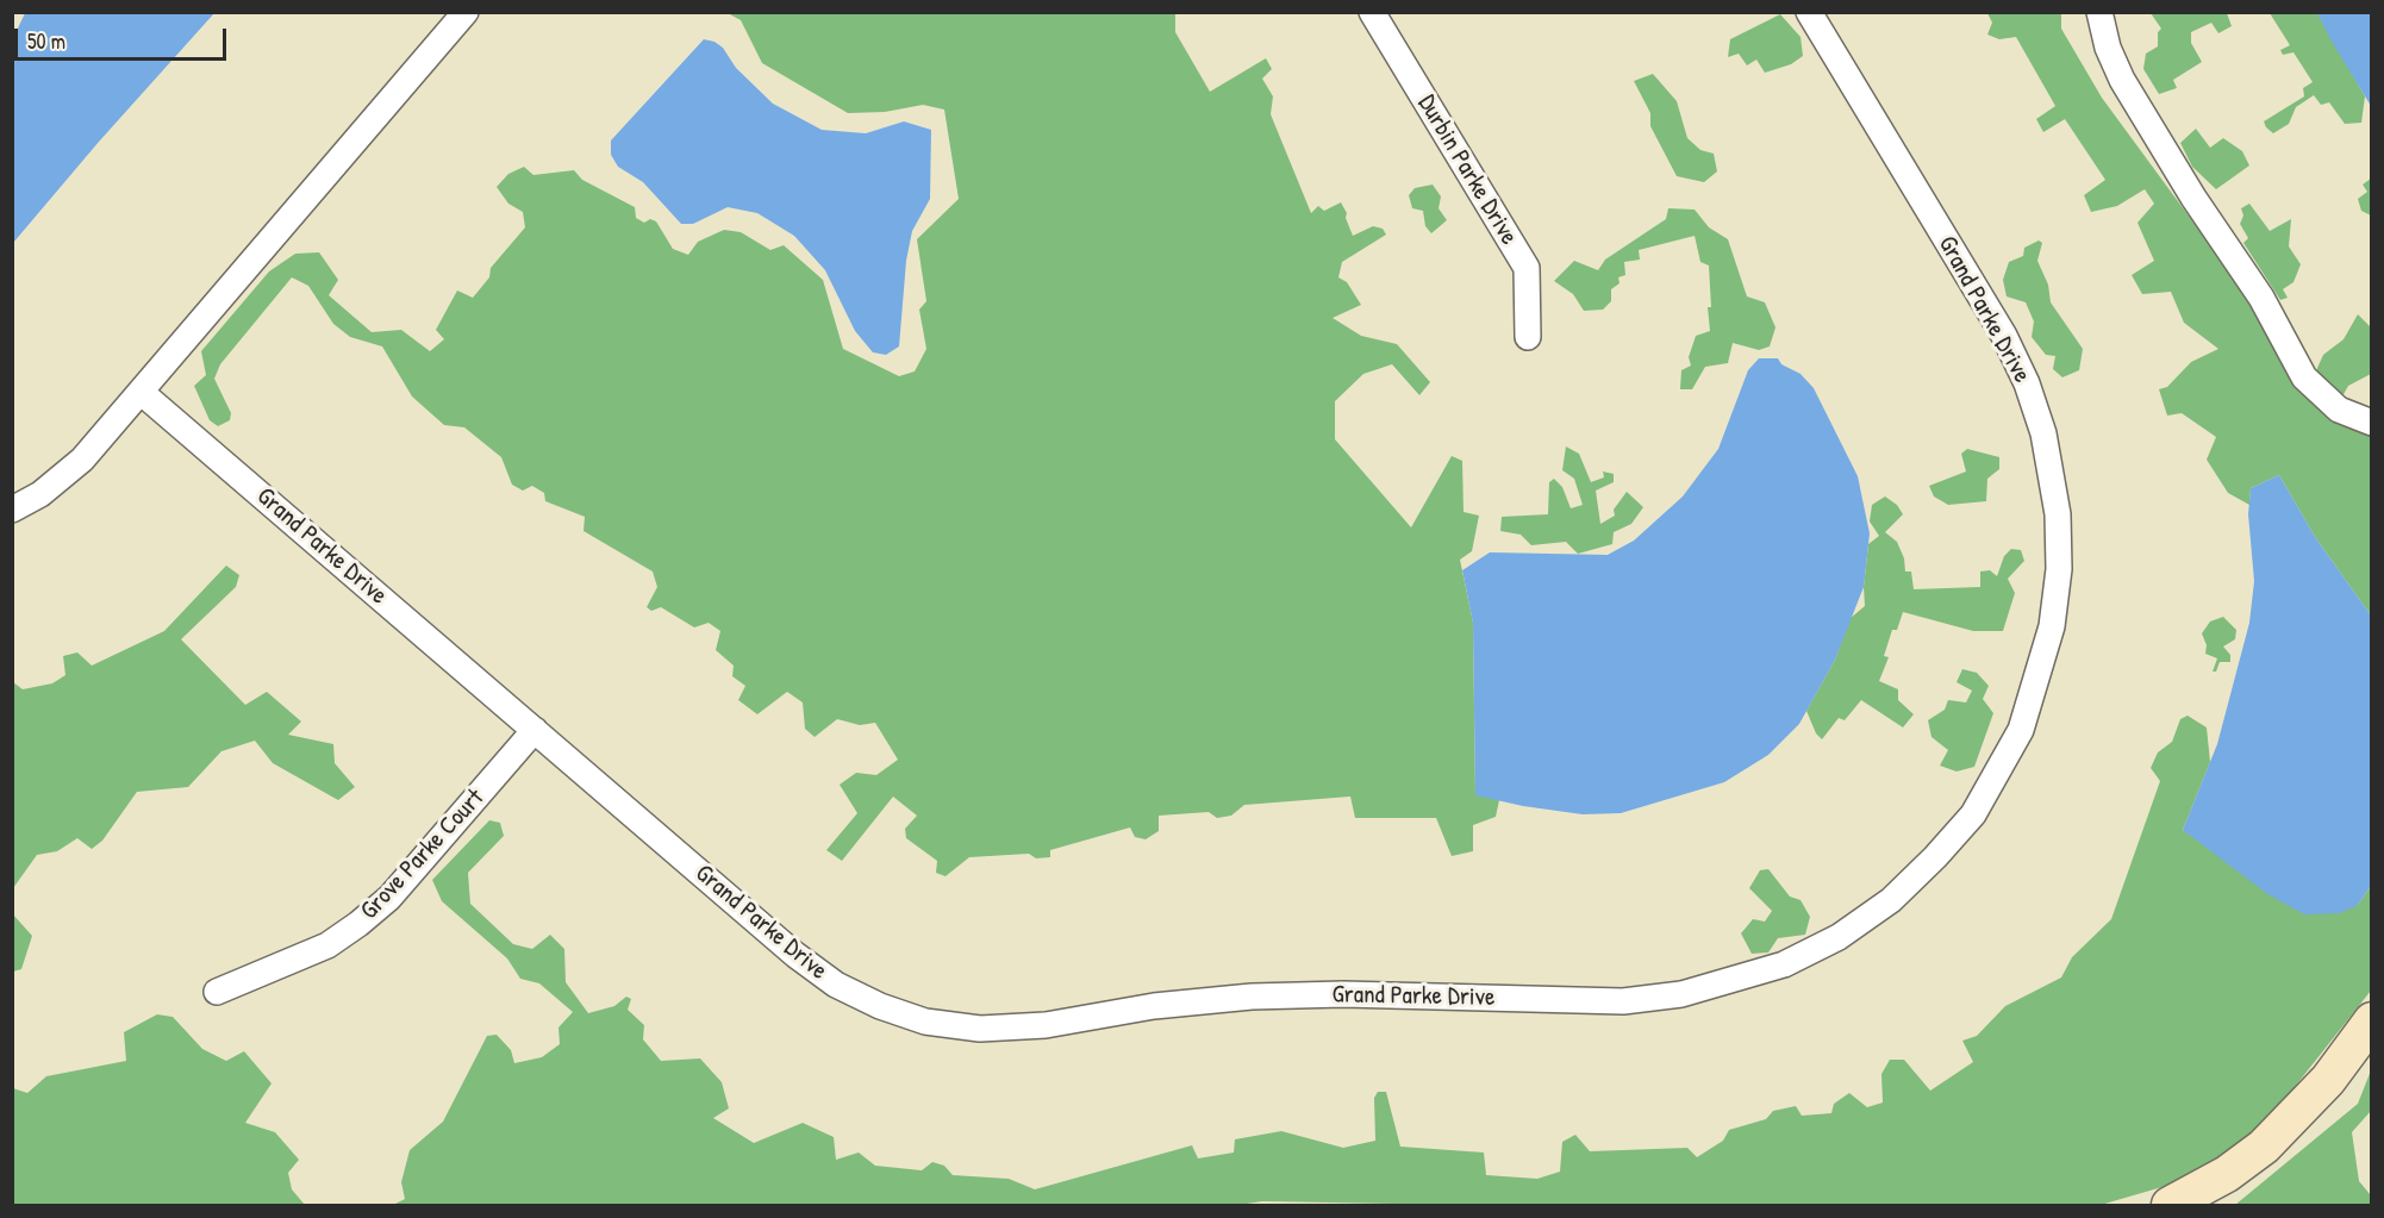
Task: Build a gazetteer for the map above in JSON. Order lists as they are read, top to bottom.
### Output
{
  "streets": {
    "street": ["Durbin Parke Drive", "Grand Parke Drive", "Grove Parke Court"]
  },
  "crossings": [
    ["Grand Parke Drive", "Grove Parke Court"]
  ],
  "scale_bar": "50 m"
}
